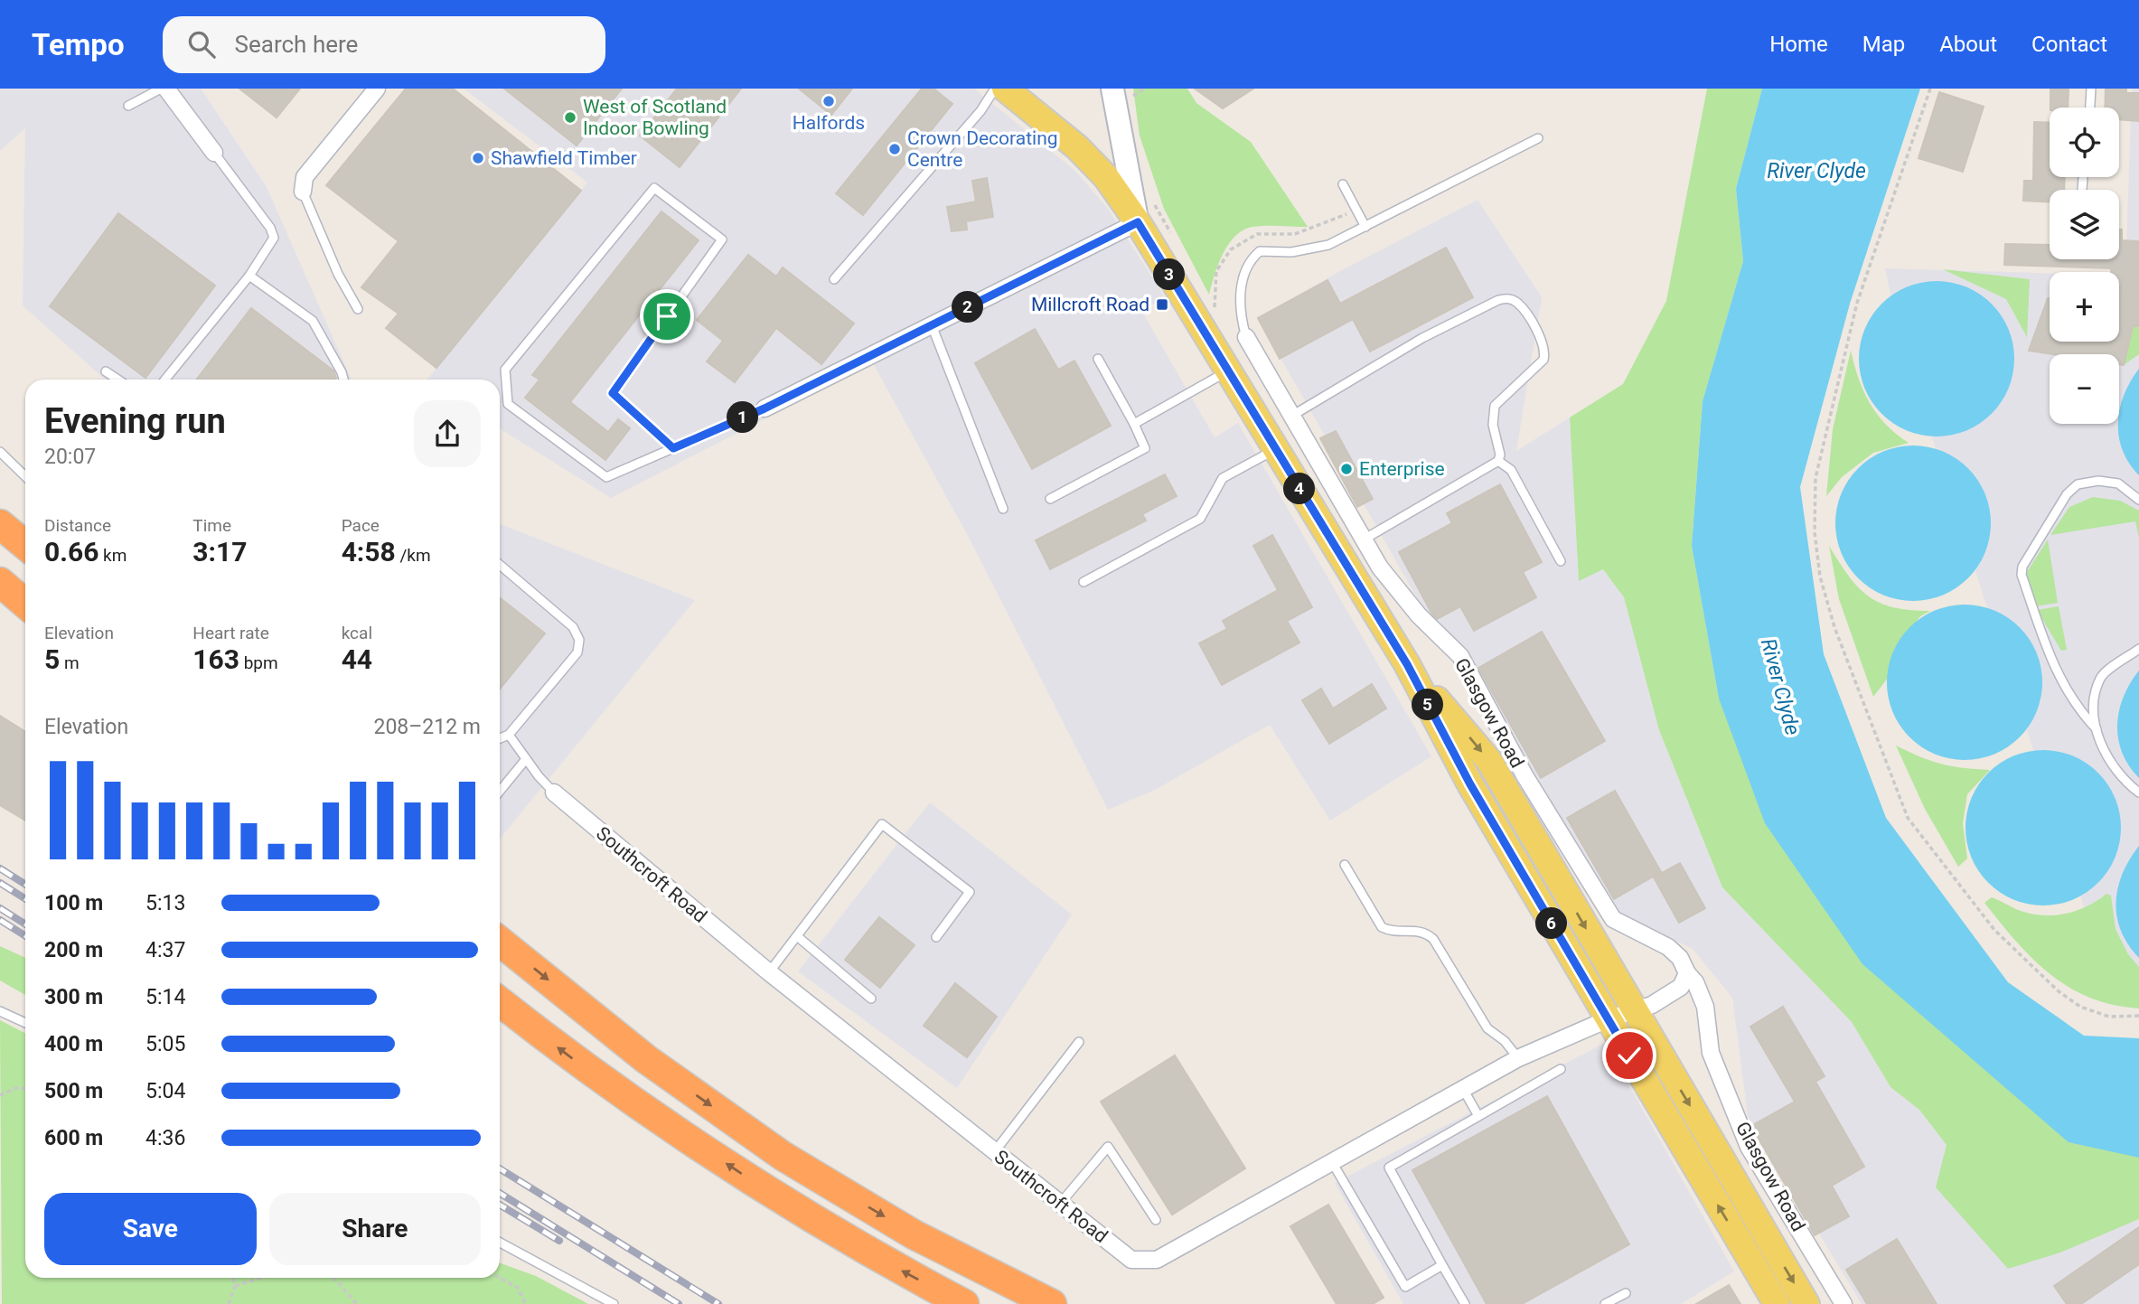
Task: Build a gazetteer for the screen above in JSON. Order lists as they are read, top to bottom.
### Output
{
  "streets": {
    "main road": ["Glasgow Road"],
    "street": ["Southcroft Road"]
  },
  "crossings": [
    ["Glasgow Road", "Southcroft Road"]
  ],
  "water": ["River Clyde"],
  "places": {
    "other": [
      "Halfords",
      "West of Scotland Indoor Bowling",
      "Crown Decorating Centre",
      "Shawfield Timber",
      "Enterprise"
    ],
    "transit": ["Millcroft Road"]
  },
  "page": {
    "header": "Tempo",
    "search": "Search here",
    "nav": [
      "Home",
      "Map",
      "About",
      "Contact"
    ],
    "map_buttons": ["+", "−"],
    "pins": [
      "3",
      "2",
      "1",
      "4",
      "5",
      "6"
    ],
    "heading": ["Evening run", "20:07"],
    "stats": [
      ["Distance", "0.66 km"],
      ["Time", "3:17"],
      ["Pace", "4:58 /km"],
      ["Elevation", "5 m"],
      ["Heart rate", "163 bpm"],
      ["kcal", "44"]
    ],
    "chart": ["Elevation", "208–212 m"],
    "list": [
      {
        "name": "100 m",
        "note": "5:13"
      },
      {
        "name": "200 m",
        "note": "4:37"
      },
      {
        "name": "300 m",
        "note": "5:14"
      },
      {
        "name": "400 m",
        "note": "5:05"
      },
      {
        "name": "500 m",
        "note": "5:04"
      },
      {
        "name": "600 m",
        "note": "4:36"
      }
    ],
    "buttons": ["Save", "Share"]
  }
}
